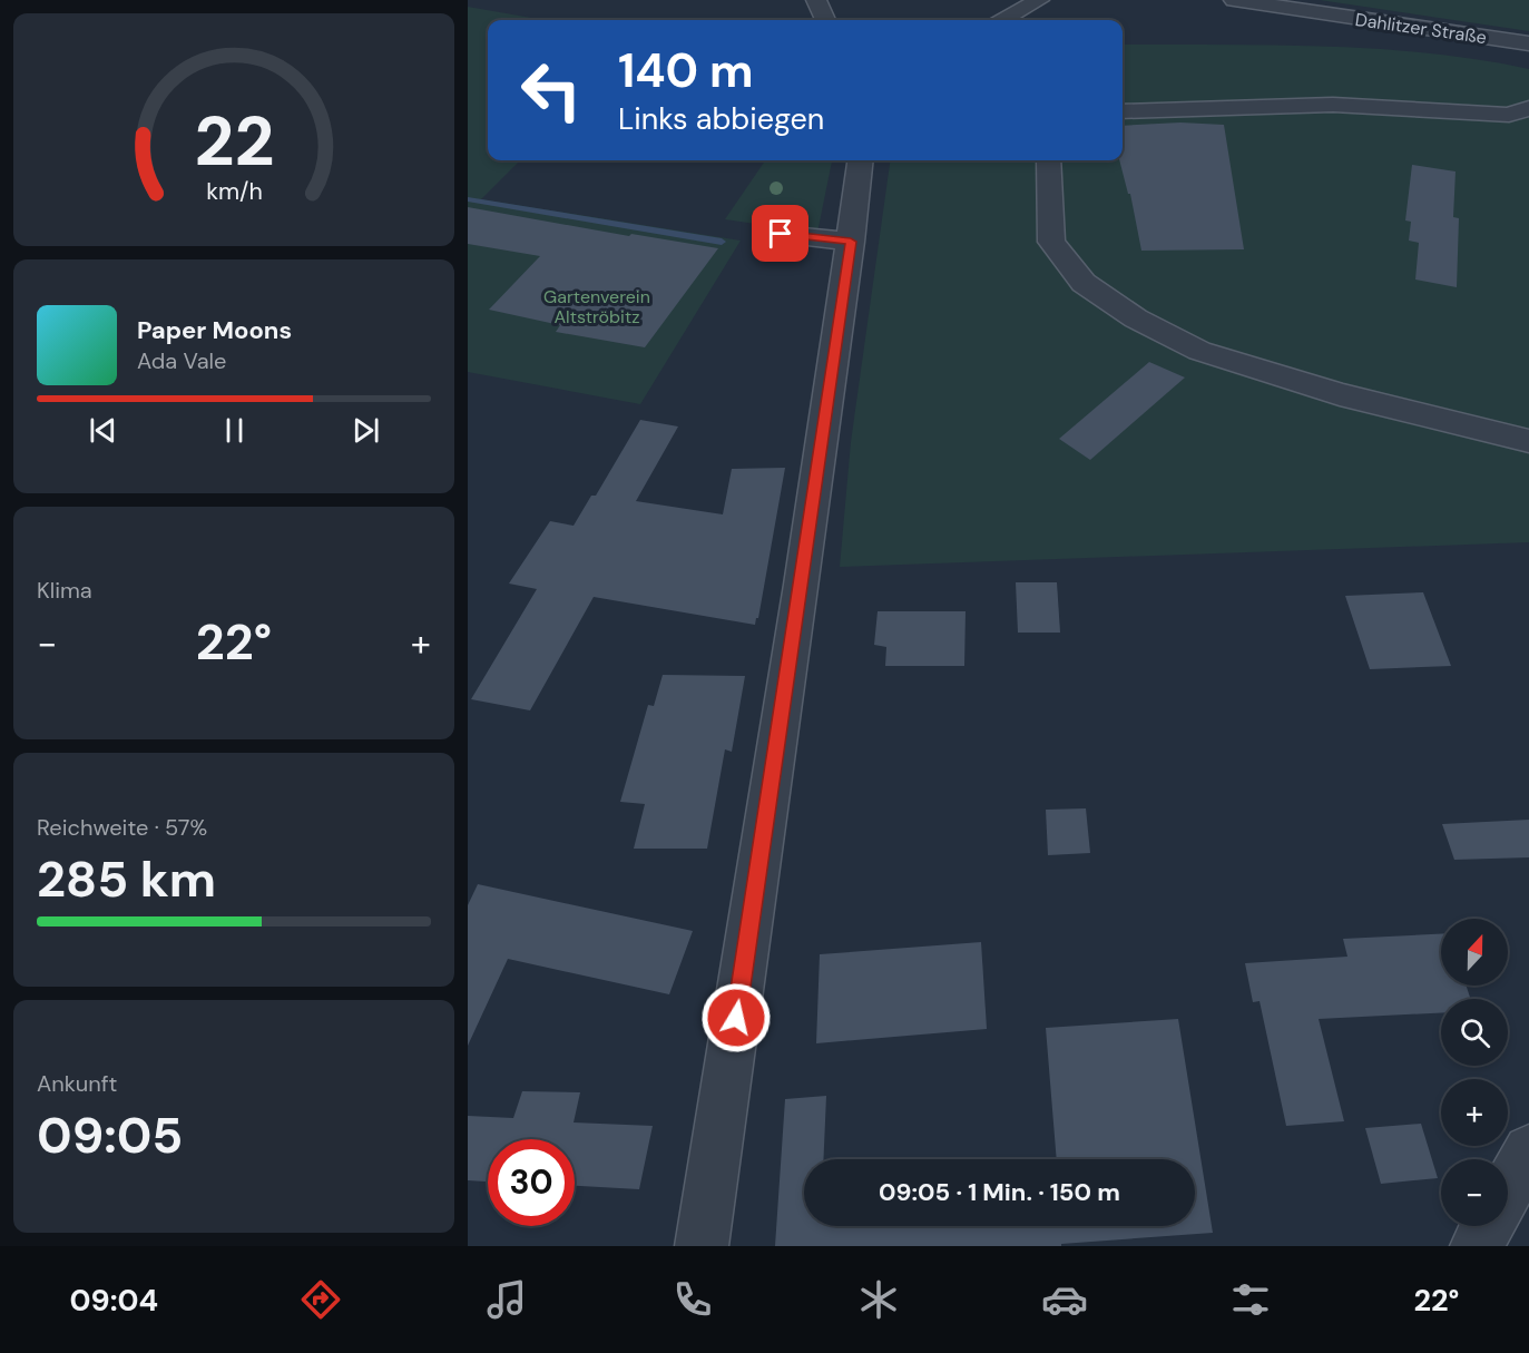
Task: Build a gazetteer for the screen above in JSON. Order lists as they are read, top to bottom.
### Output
{
  "streets": {
    "street": ["Dahlitzer Straße"]
  },
  "parks": ["Gartenverein Altströbitz"],
  "north": "top",
  "page": {
    "turn": ["140 m", "Links abbiegen"],
    "song": ["Paper Moons", "Ada Vale"],
    "tile": [
      "Klima",
      ["Reichweite · 57%", "285 km"],
      ["Ankunft", "09:05"]
    ],
    "heat": ["−", "22°", "+"],
    "map_buttons": ["+", "−"],
    "limit": "30",
    "trip": "09:05 · 1 Min. · 150 m",
    "tabs": ["09:04", "22°"],
    "gauge": ["22", "km/h"]
  }
}
